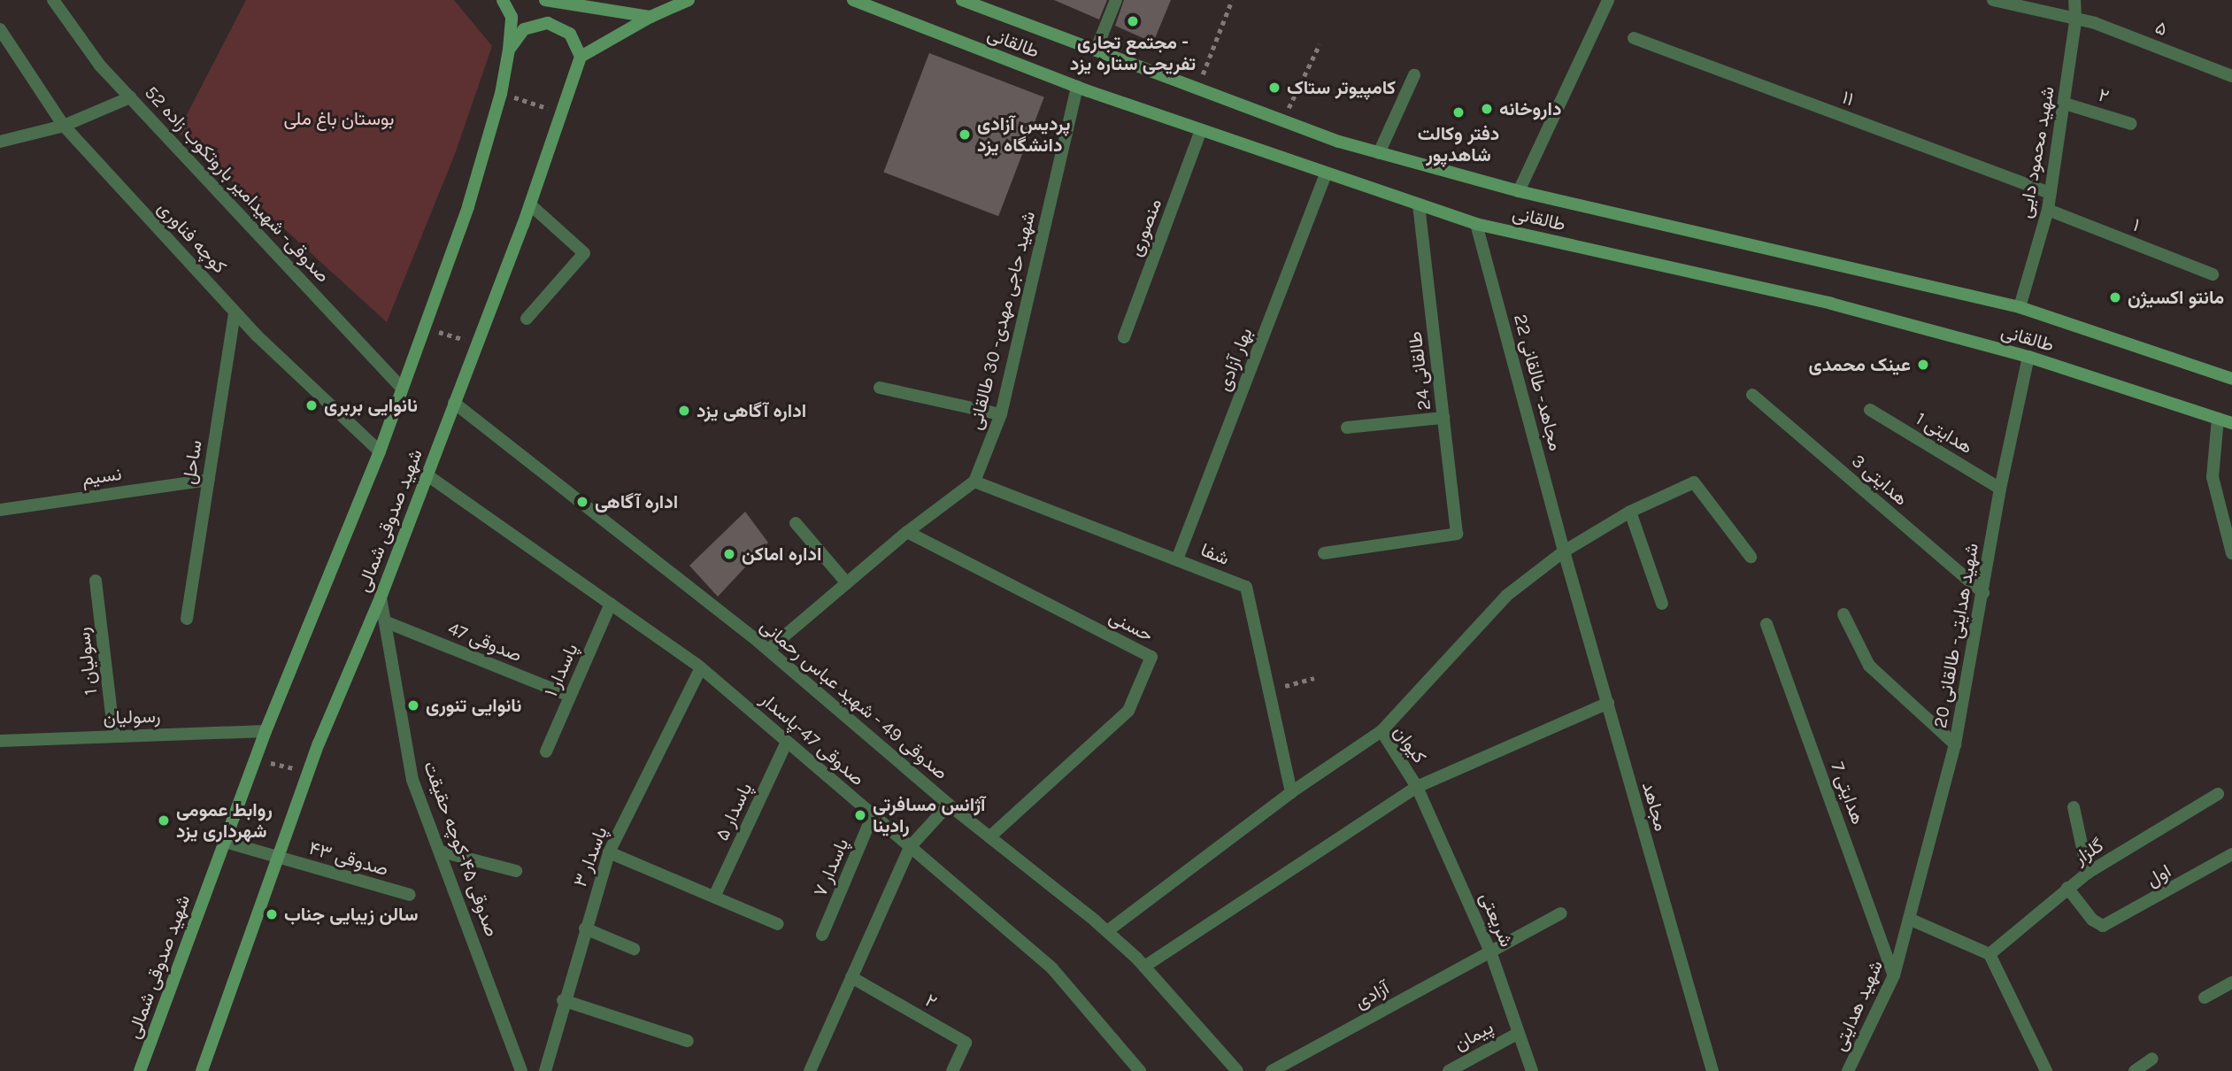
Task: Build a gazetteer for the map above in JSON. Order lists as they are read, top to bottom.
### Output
{
  "streets": {
    "main road": ["طالقانی", "شهید صدوقی شمالی"],
    "street": [
      "۵",
      "۲",
      "۱۱",
      "شهید محمود دایی",
      "52 صدوقی- شهیدامیر باروتکوب زاده",
      "۱",
      "منصوری",
      "کوچه فناوری",
      "شهید حاجی مهدی- 30 طالقانی",
      "بهار آزادی",
      "طالقانی 24",
      "مجاهد- طالقانی 22",
      "هدایتی 1",
      "ساحل",
      "نسیم",
      "هدایتی 3",
      "شفا",
      "حسنی",
      "شهید هدایتی- طالقانی 20",
      "صدوقی 47",
      "رسولیان 1",
      "پاسدار ۱",
      "صدوقی 49 - شهید عباس رحمانی",
      "رسولیان",
      "صدوقی 47-پاسدار",
      "کیوان",
      "هدایتی 7",
      "مجاهد",
      "پاسدار ۵",
      "صدوقی ۴۵-کوچه حقیقت",
      "گلزار",
      "پاسدار ۳",
      "صدوقی ۴۳",
      "پاسدار ۷",
      "اول",
      "شریعتی",
      "آزادی",
      "شهید هدایتی",
      "پیمان"
    ]
  },
  "crossings": [
    ["۵", "شهید محمود دایی"],
    ["طالقانی", "شهید محمود دایی"],
    ["طالقانی", "منصوری"],
    ["طالقانی", "شهید حاجی مهدی- 30 طالقانی"],
    ["طالقانی", "بهار آزادی"],
    ["طالقانی", "طالقانی 24"],
    ["طالقانی", "مجاهد- طالقانی 22"],
    ["طالقانی", "شهید هدایتی- طالقانی 20"],
    ["۲", "شهید محمود دایی"],
    ["۱۱", "شهید محمود دایی"],
    ["شهید محمود دایی", "۱"],
    ["52 صدوقی- شهیدامیر باروتکوب زاده", "شهید صدوقی شمالی"],
    ["کوچه فناوری", "ساحل"],
    ["کوچه فناوری", "شهید صدوقی شمالی"],
    ["شهید حاجی مهدی- 30 طالقانی", "شفا"],
    ["بهار آزادی", "شفا"],
    ["مجاهد- طالقانی 22", "مجاهد"],
    ["هدایتی 1", "شهید هدایتی- طالقانی 20"],
    ["ساحل", "نسیم"],
    ["هدایتی 3", "شهید هدایتی- طالقانی 20"],
    ["شهید صدوقی شمالی", "صدوقی 49 - شهید عباس رحمانی"],
    ["شهید صدوقی شمالی", "رسولیان"],
    ["شهید صدوقی شمالی", "صدوقی 47-پاسدار"],
    ["شهید صدوقی شمالی", "صدوقی ۴۵-کوچه حقیقت"],
    ["شهید صدوقی شمالی", "صدوقی ۴۳"],
    ["شفا", "کیوان"],
    ["حسنی", "صدوقی 49 - شهید عباس رحمانی"],
    ["شهید هدایتی- طالقانی 20", "شهید هدایتی"],
    ["صدوقی 47", "پاسدار ۱"],
    ["صدوقی 47", "صدوقی ۴۵-کوچه حقیقت"],
    ["رسولیان 1", "رسولیان"],
    ["پاسدار ۱", "صدوقی 47-پاسدار"],
    ["صدوقی 49 - شهید عباس رحمانی", "کیوان"],
    ["صدوقی 47-پاسدار", "پاسدار ۵"],
    ["صدوقی 47-پاسدار", "پاسدار ۳"],
    ["صدوقی 47-پاسدار", "پاسدار ۷"],
    ["کیوان", "شریعتی"],
    ["هدایتی 7", "شهید هدایتی"],
    ["گلزار", "اول"],
    ["شریعتی", "آزادی"],
    ["شریعتی", "پیمان"]
  ],
  "parks": ["بوستان باغ ملی"],
  "places": [
    "مجتمع تجاری - تفریحی ستاره یزد",
    "کامپیوتر ستاک",
    "داروخانه",
    "دفتر وکالت شاهدپور",
    "پردیس آزادی دانشگاه یزد",
    "مانتو اكسيژن",
    "عینک محمدی",
    "نانوایی بربری",
    "اداره آگاهی یزد",
    "اداره آگاهی",
    "اداره اماکن",
    "نانوایی تنوری",
    "آژانس مسافرتی رادینا",
    "روابط عمومی شهرداری یزد",
    "سالن زیبایی جناب"
  ]
}
